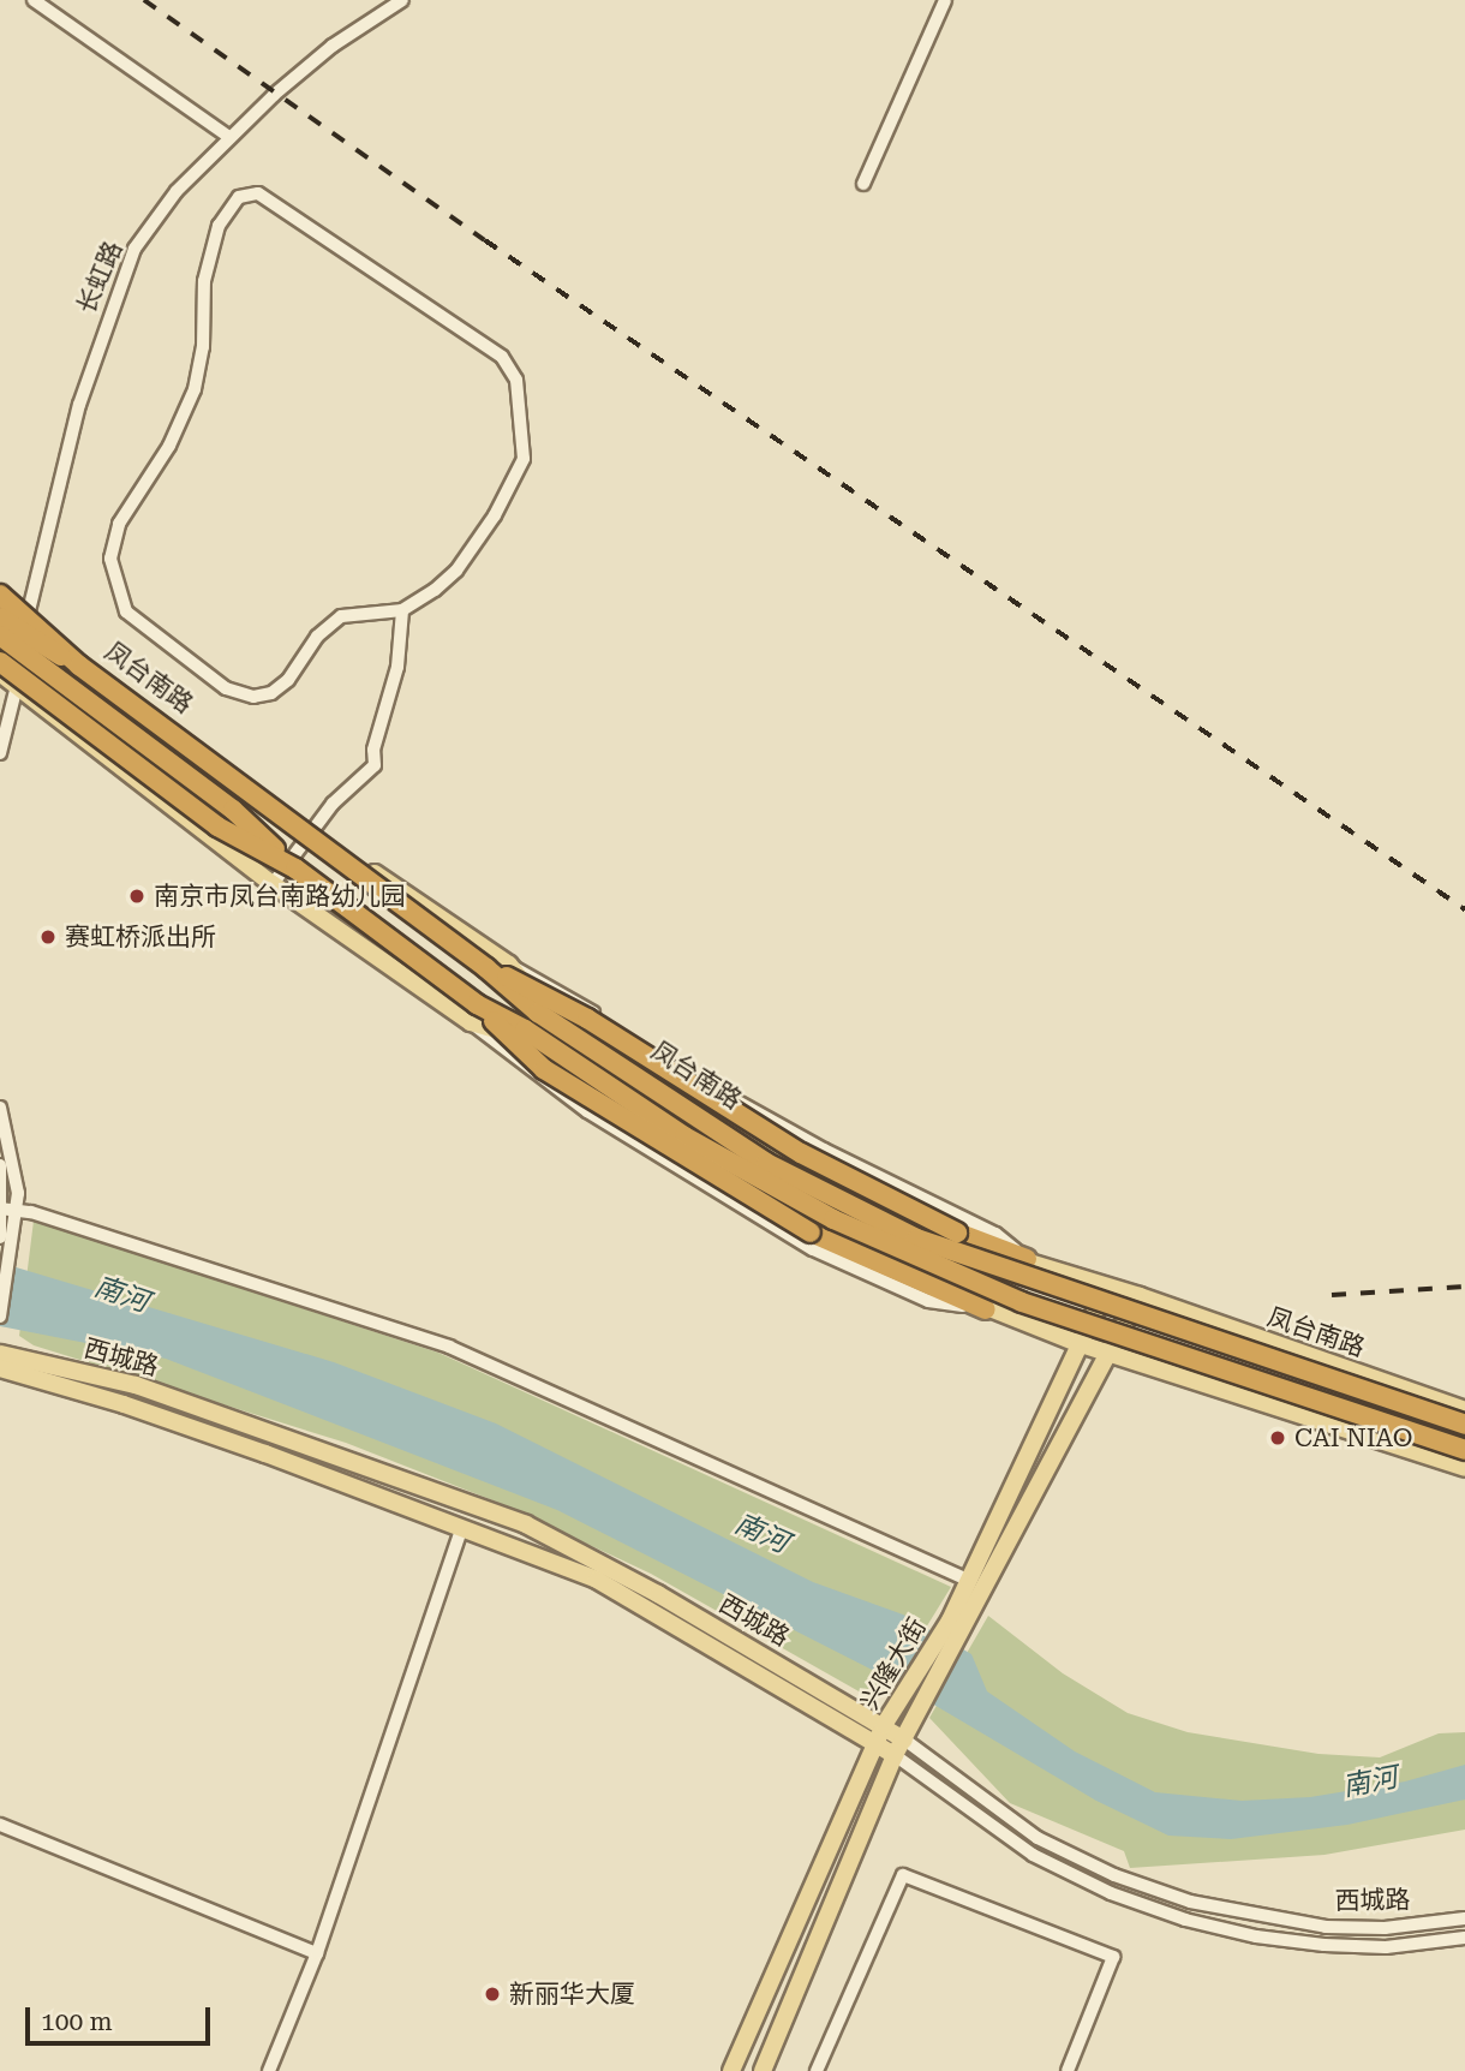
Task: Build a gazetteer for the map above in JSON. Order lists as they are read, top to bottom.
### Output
{
  "streets": {
    "highway": ["凤台南路"],
    "main road": ["西城路", "兴隆大街"],
    "street": ["长虹路"]
  },
  "crossings": [
    ["长虹路", "凤台南路"],
    ["凤台南路", "兴隆大街"],
    ["西城路", "兴隆大街"]
  ],
  "water": ["南河"],
  "places": [
    "南京市凤台南路幼儿园",
    "赛虹桥派出所",
    "CAI NIAO",
    "新丽华大厦"
  ],
  "scale_bar": "100 m"
}
